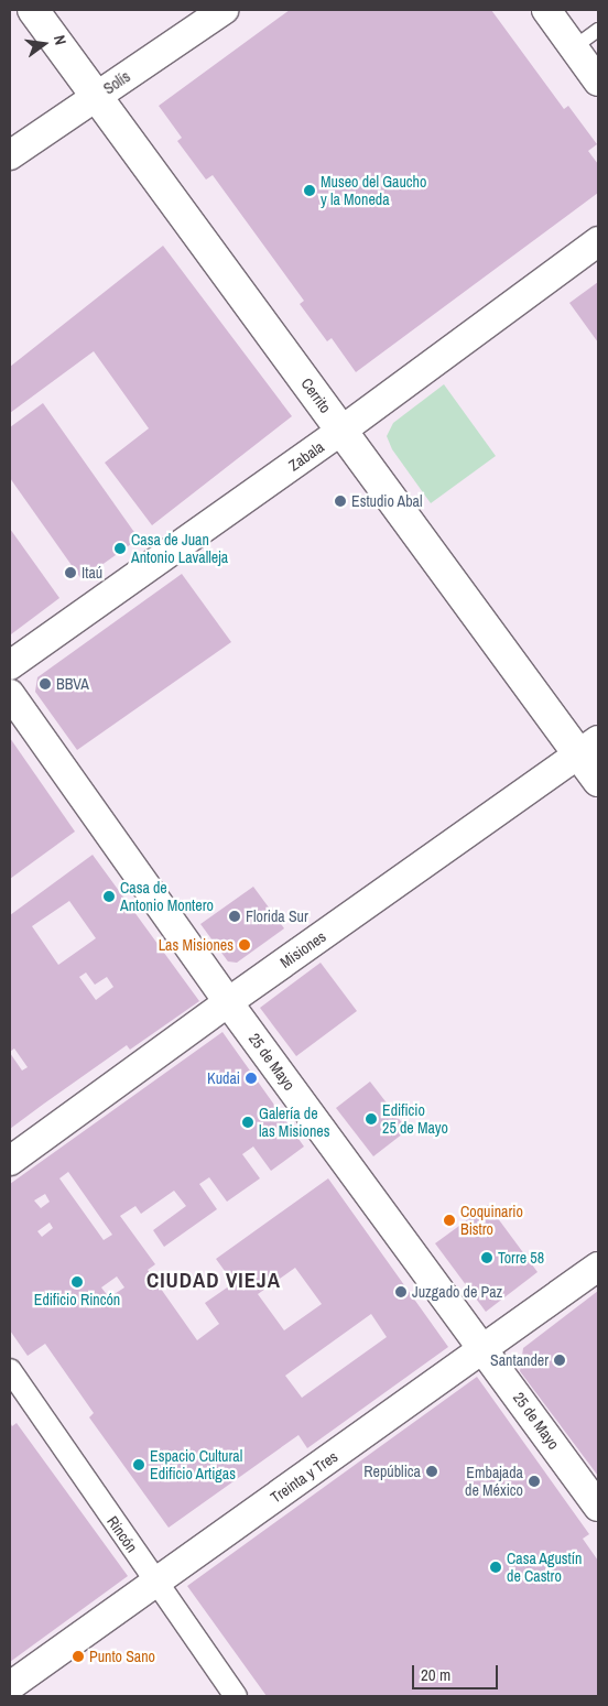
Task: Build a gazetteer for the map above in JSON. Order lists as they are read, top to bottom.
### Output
{
  "streets": {
    "street": [
      "Solís",
      "Cerrito",
      "Zabala",
      "Misiones",
      "25 de Mayo",
      "Treinta y Tres",
      "Rincón"
    ]
  },
  "crossings": [
    ["Solís", "Cerrito"],
    ["Cerrito", "Zabala"],
    ["Cerrito", "Misiones"],
    ["Misiones", "25 de Mayo"],
    ["25 de Mayo", "Treinta y Tres"],
    ["Treinta y Tres", "Rincón"]
  ],
  "districts": ["CIUDAD VIEJA"],
  "places": [
    "Museo del Gaucho y la Moneda",
    "Estudio Abal",
    "Casa de Juan Antonio Lavalleja",
    "Itaú",
    "BBVA",
    "Casa de Antonio Montero",
    "Florida Sur",
    "Las Misiones",
    "Kudai",
    "Edificio 25 de Mayo",
    "Galería de las Misiones",
    "Coquinario Bistro",
    "Torre 58",
    "Edificio Rincón",
    "Juzgado de Paz",
    "Santander",
    "Espacio Cultural Edificio Artigas",
    "República",
    "Embajada de México",
    "Casa Agustín de Castro",
    "Punto Sano"
  ],
  "scale_bar": "20 m",
  "north": "right"
}
